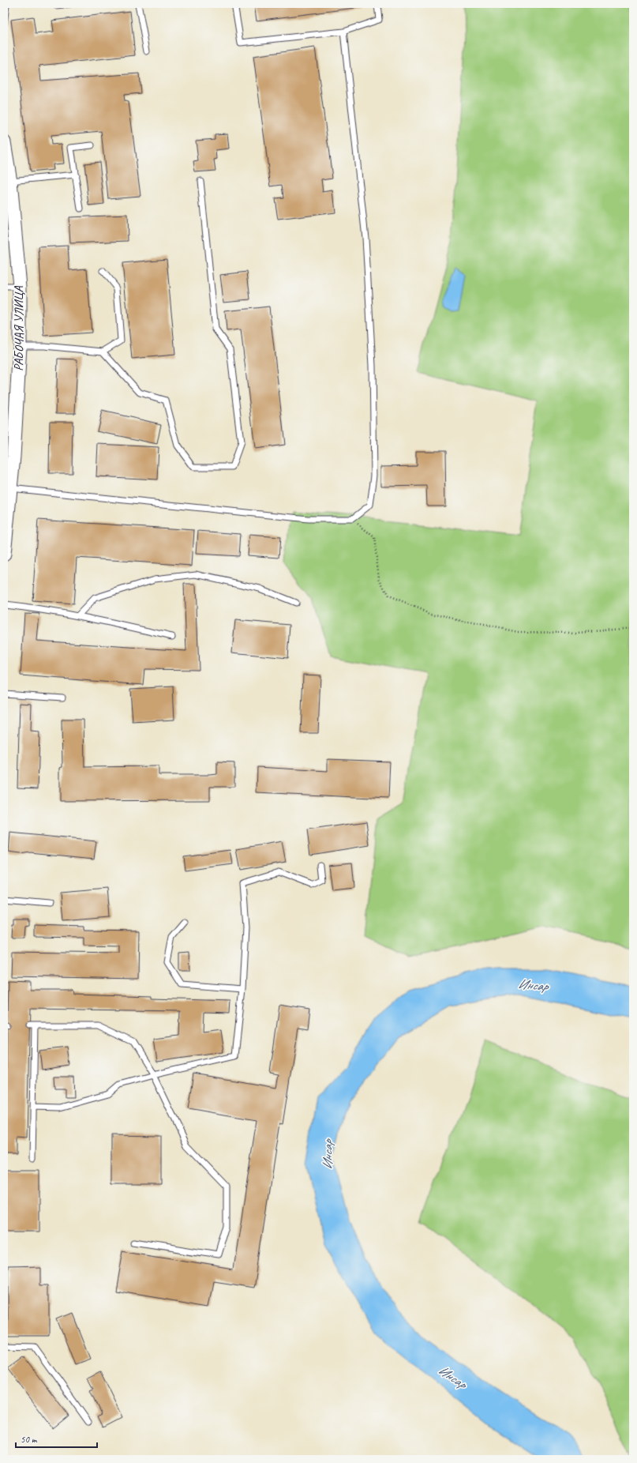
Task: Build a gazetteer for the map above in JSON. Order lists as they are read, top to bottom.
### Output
{
  "streets": {
    "street": ["РАБОЧАЯ УЛИЦА"]
  },
  "water": ["Инсар"],
  "scale_bar": "50 m"
}
